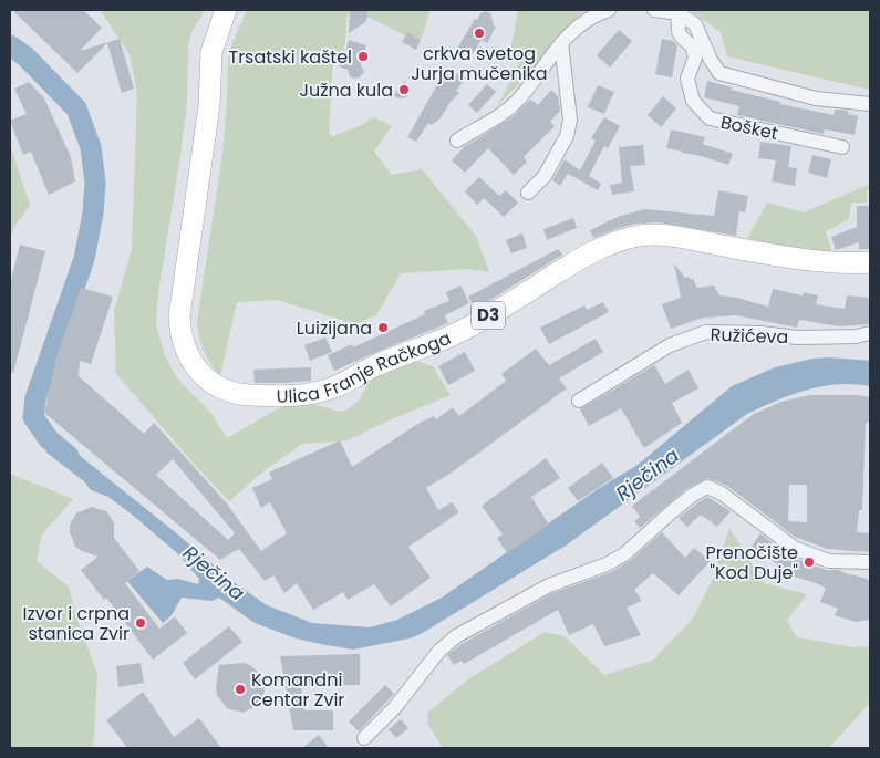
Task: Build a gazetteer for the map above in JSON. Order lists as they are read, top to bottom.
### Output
{
  "streets": {
    "main road": ["D3", "Ulica Franje Račkoga"],
    "street": ["Bošket", "Ružićeva"]
  },
  "water": ["Rječina"],
  "places": [
    "crkva svetog Jurja mučenika",
    "Trsatski kaštel",
    "Južna kula",
    "Luizijana",
    "Prenočište \"Kod Duje\"",
    "Izvor i crpna stanica Zvir",
    "Komandni centar Zvir"
  ]
}
